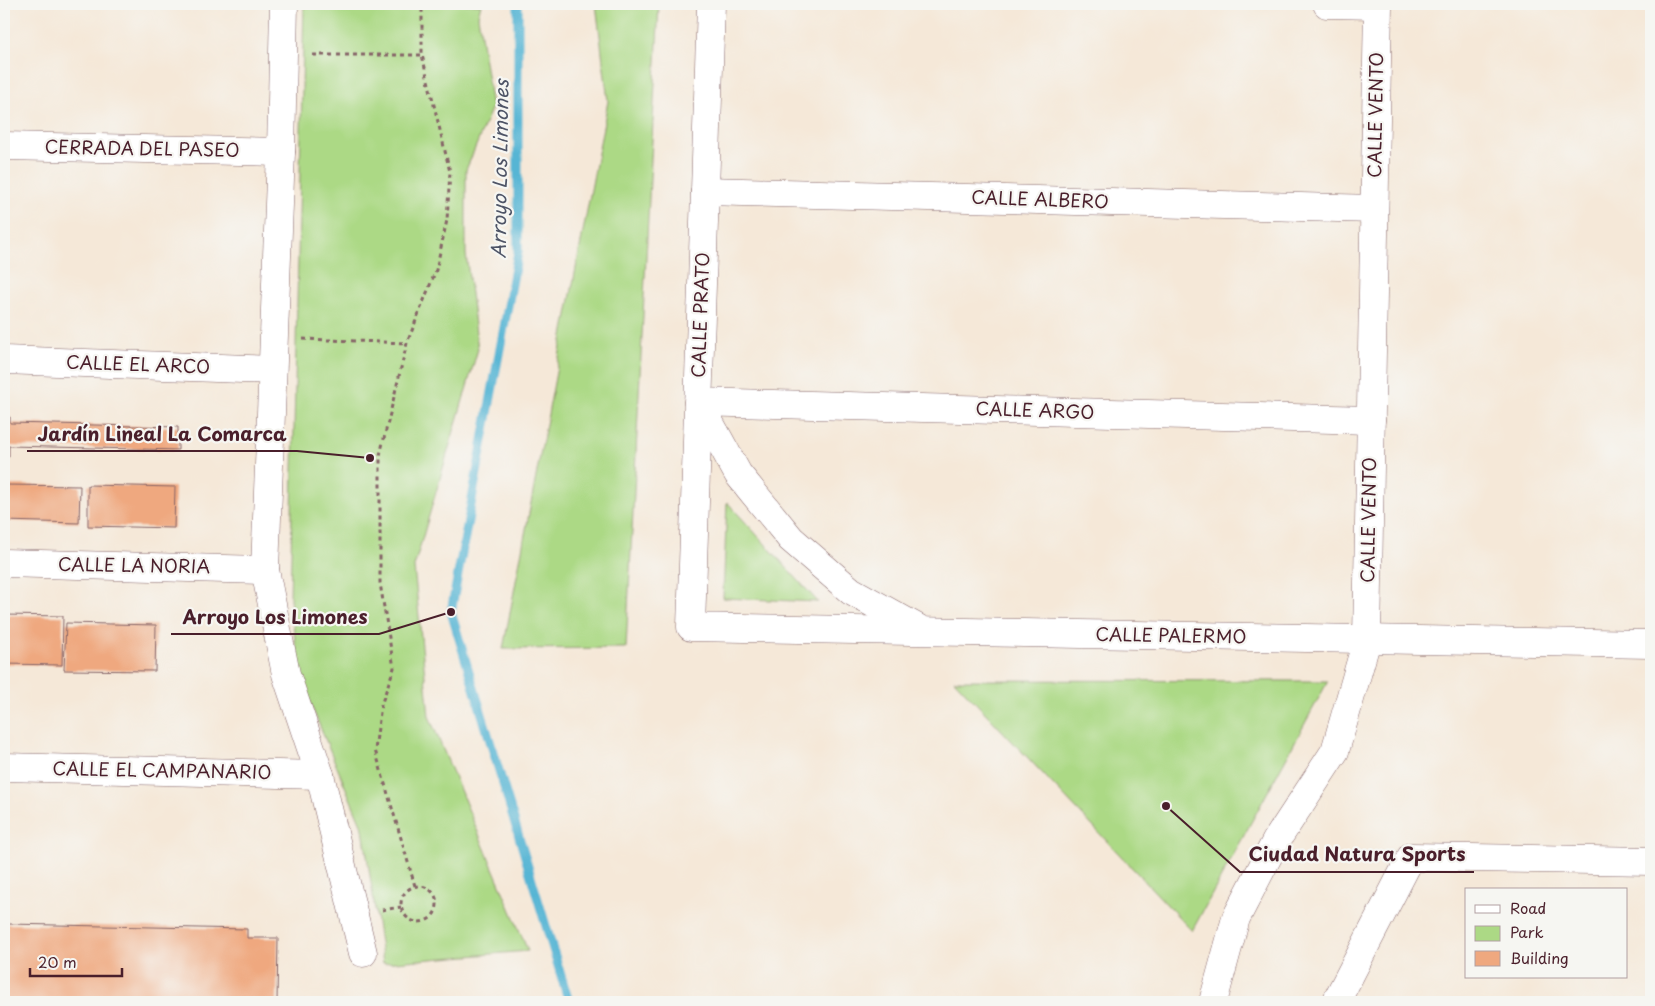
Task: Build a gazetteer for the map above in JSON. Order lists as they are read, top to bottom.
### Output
{
  "streets": {
    "street": [
      "CALLE VENTO",
      "CERRADA DEL PASEO",
      "CALLE ALBERO",
      "CALLE PRATO",
      "CALLE EL ARCO",
      "CALLE ARGO",
      "CALLE LA NORIA",
      "CALLE PALERMO",
      "CALLE EL CAMPANARIO"
    ]
  },
  "crossings": [
    ["CALLE VENTO", "CALLE ALBERO"],
    ["CALLE VENTO", "CALLE ARGO"],
    ["CALLE VENTO", "CALLE PALERMO"],
    ["CALLE ALBERO", "CALLE PRATO"],
    ["CALLE PRATO", "CALLE ARGO"],
    ["CALLE PRATO", "CALLE PALERMO"]
  ],
  "water": ["Arroyo Los Limones"],
  "places": ["Jardín Lineal La Comarca", "Arroyo Los Limones", "Ciudad Natura Sports"],
  "legend": ["Road", "Park", "Building"],
  "scale_bar": "20 m"
}
